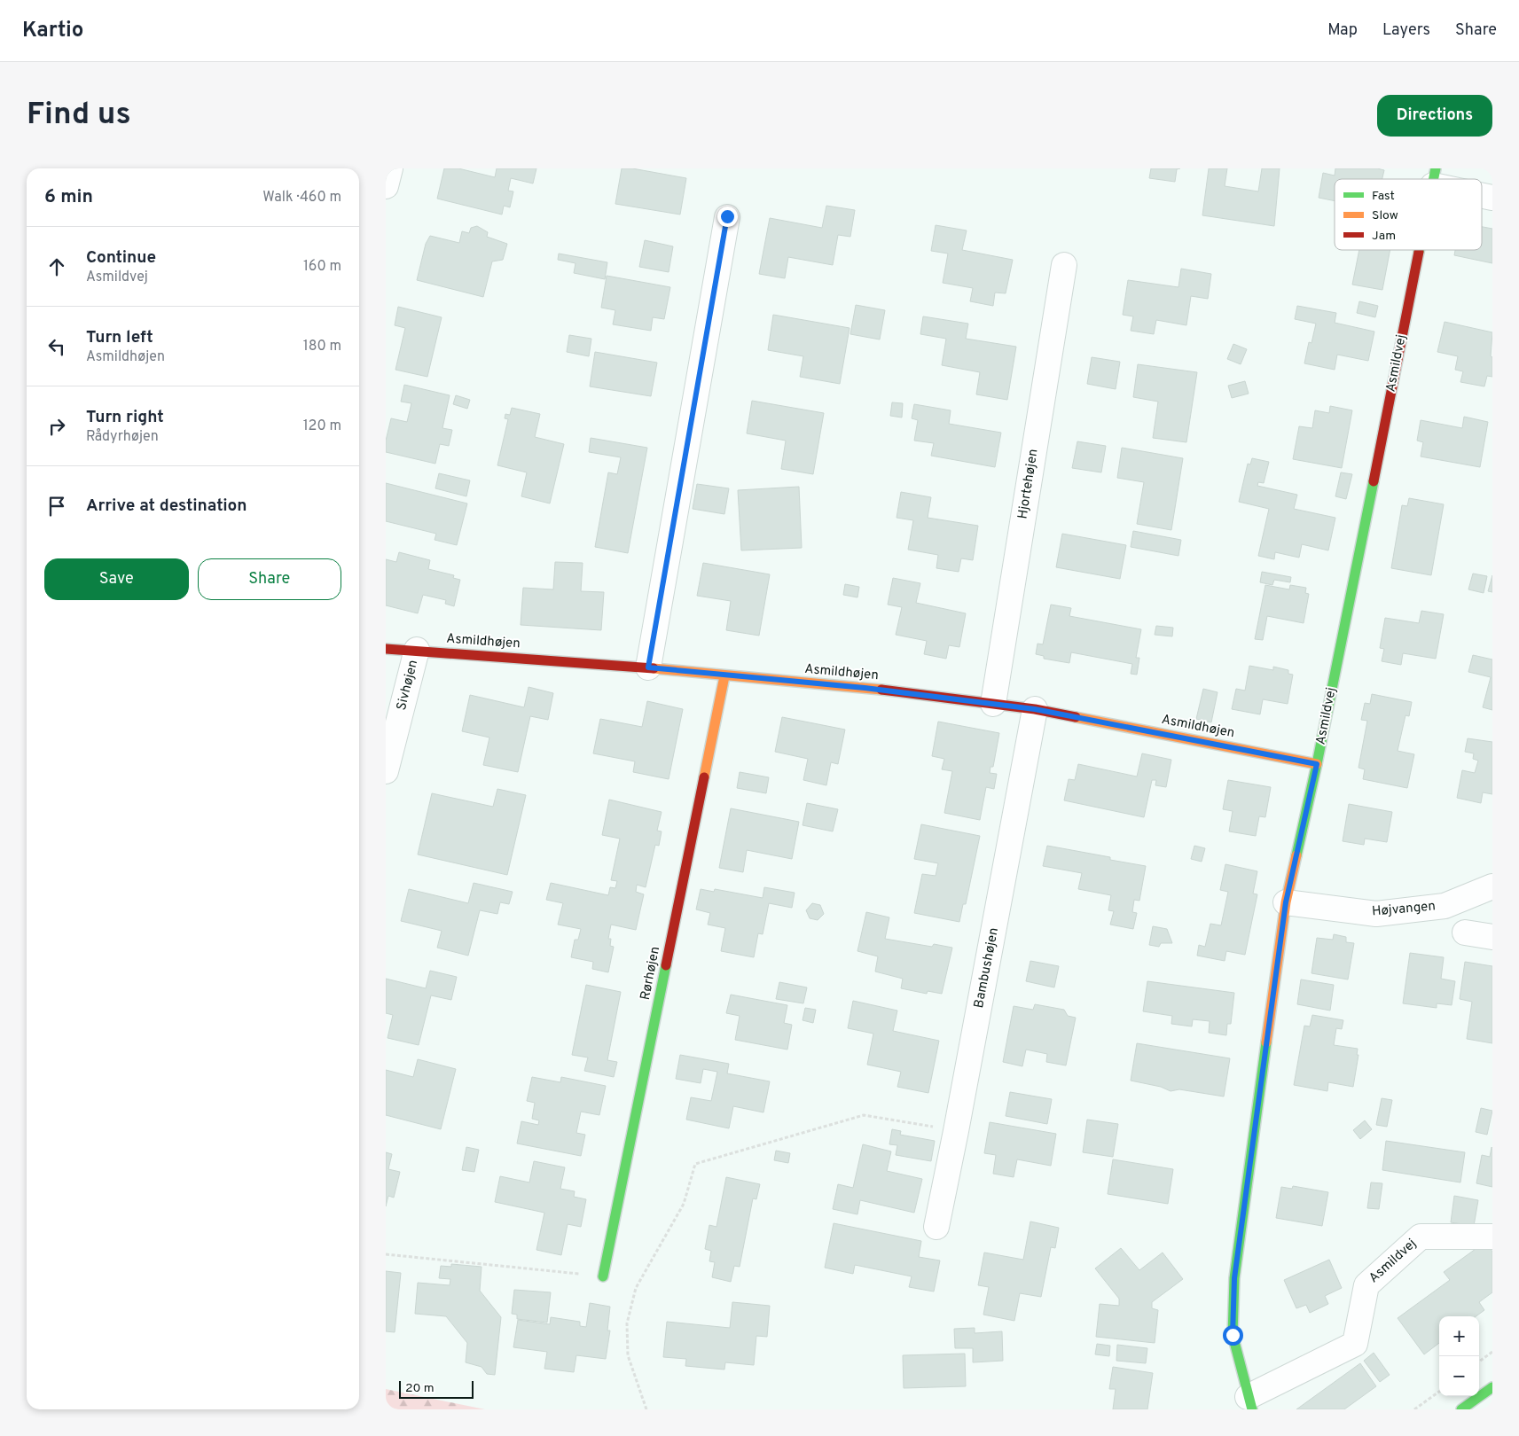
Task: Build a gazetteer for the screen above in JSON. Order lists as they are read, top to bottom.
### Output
{
  "streets": {
    "street": [
      "Asmildvej",
      "Hjortehøjen",
      "Asmildhøjen",
      "Sivhøjen",
      "Højvangen",
      "Bambushøjen",
      "Rørhøjen"
    ]
  },
  "crossings": [
    ["Asmildvej", "Asmildhøjen"],
    ["Asmildvej", "Højvangen"],
    ["Hjortehøjen", "Asmildhøjen"],
    ["Asmildhøjen", "Sivhøjen"],
    ["Asmildhøjen", "Bambushøjen"],
    ["Asmildhøjen", "Rørhøjen"]
  ],
  "legend": ["Fast", "Slow", "Jam"],
  "scale_bar": "20 m",
  "page": {
    "header": "Kartio",
    "nav": ["Map", "Layers", "Share"],
    "buttons": [
      "Directions",
      ["Save", "Share"]
    ],
    "title": "Find us",
    "heading": ["6 min", "Walk · 460 m"],
    "list": [
      ["Continue", "Asmildvej", "160 m"],
      ["Turn left", "Asmildhøjen", "180 m"],
      ["Turn right", "Rådyrhøjen", "120 m"],
      "Arrive at destination"
    ],
    "map_buttons": ["+", "−"],
    "scale": "20 m"
  }
}
